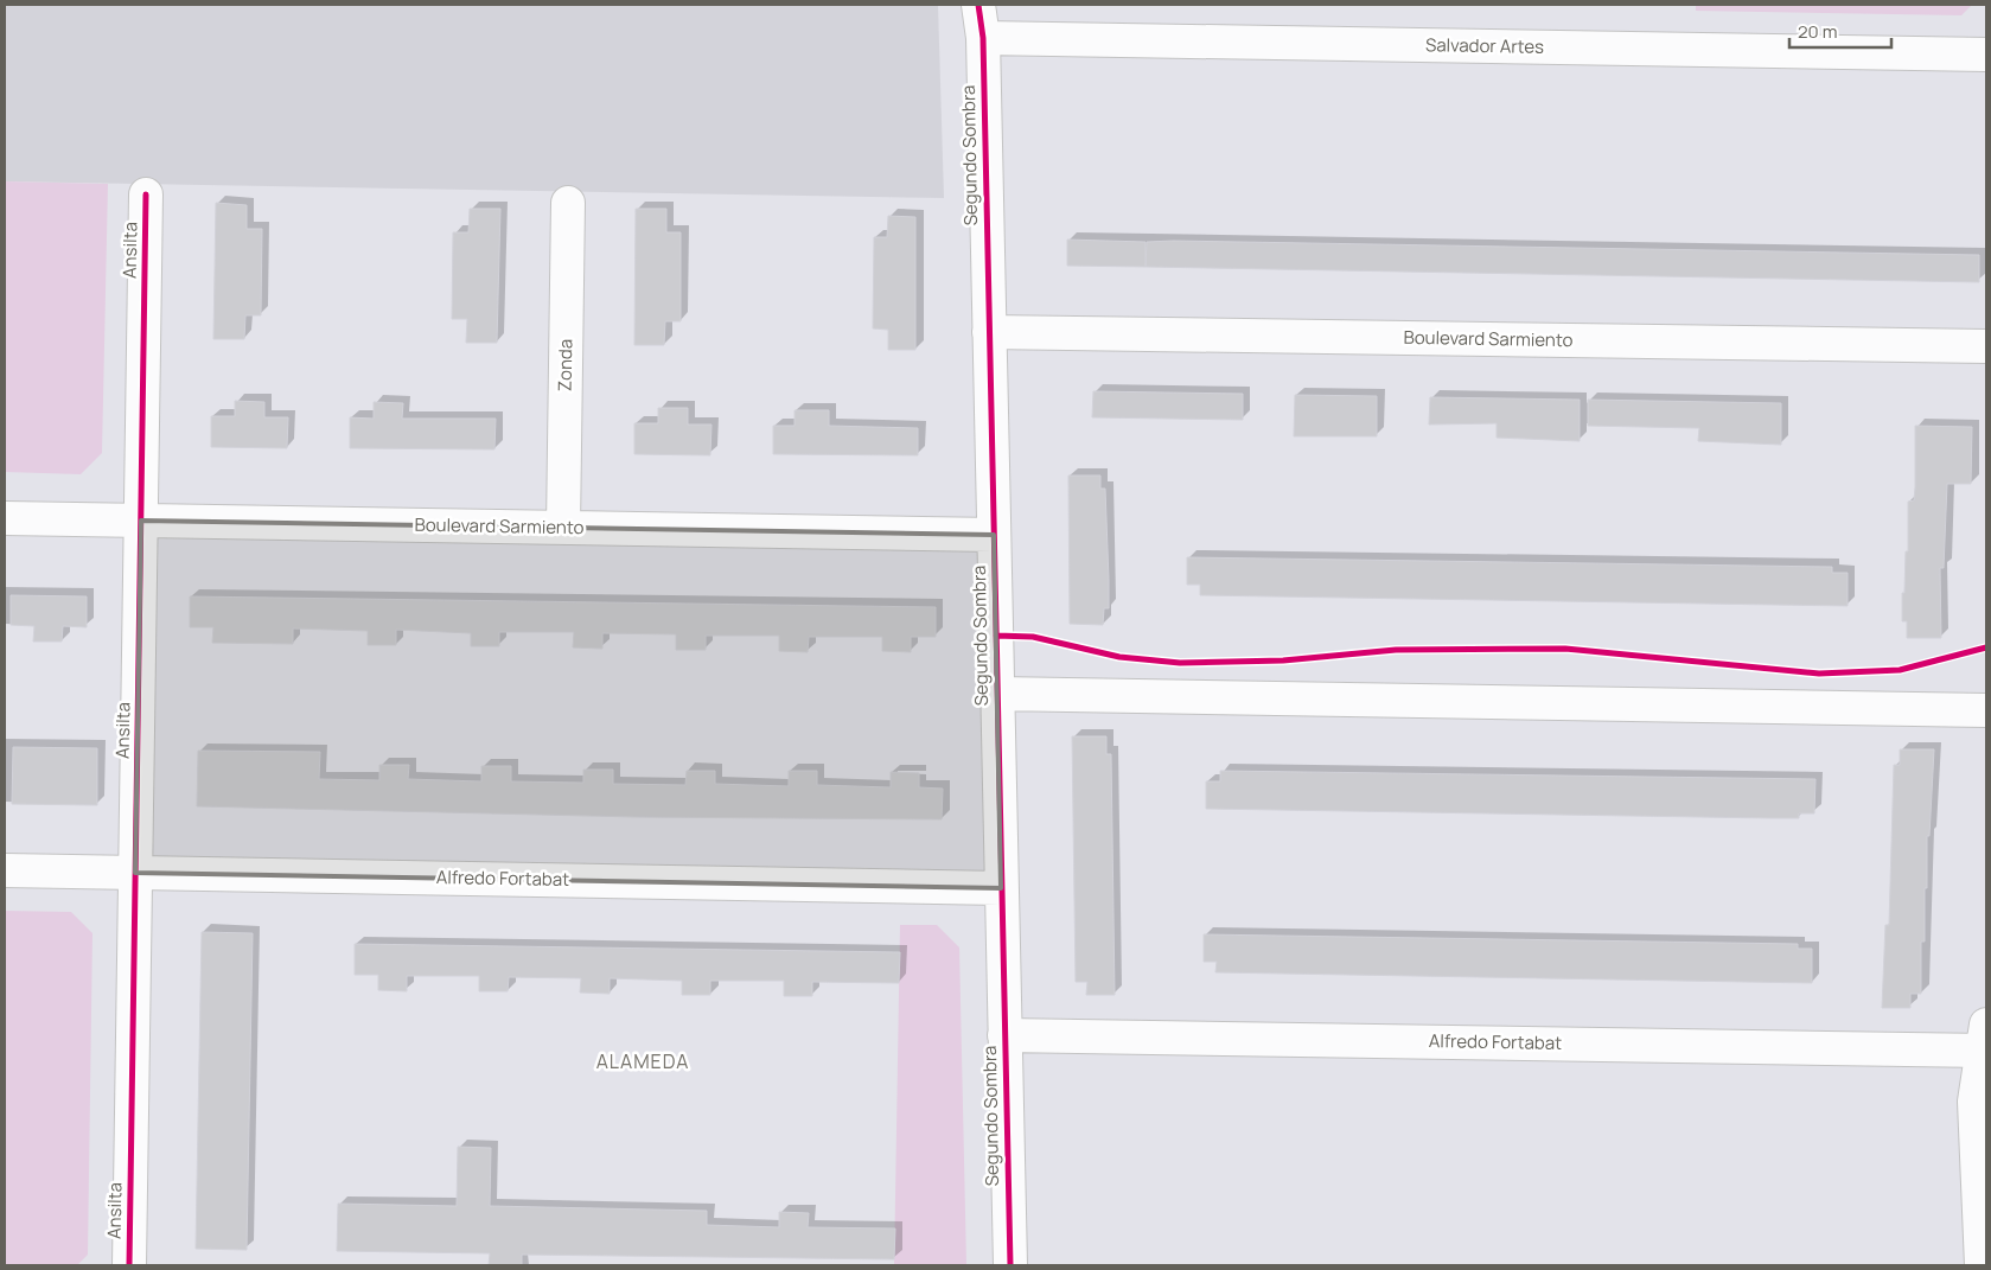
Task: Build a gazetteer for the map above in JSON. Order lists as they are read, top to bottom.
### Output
{
  "streets": {
    "street": [
      "Salvador Artes",
      "Segundo Sombra",
      "Ansilta",
      "Boulevard Sarmiento",
      "Zonda",
      "Alfredo Fortabat"
    ]
  },
  "crossings": [
    ["Salvador Artes", "Segundo Sombra"],
    ["Segundo Sombra", "Boulevard Sarmiento"],
    ["Segundo Sombra", "Alfredo Fortabat"],
    ["Ansilta", "Boulevard Sarmiento"],
    ["Ansilta", "Alfredo Fortabat"],
    ["Boulevard Sarmiento", "Zonda"]
  ],
  "districts": ["ALAMEDA"],
  "scale_bar": "20 m"
}
